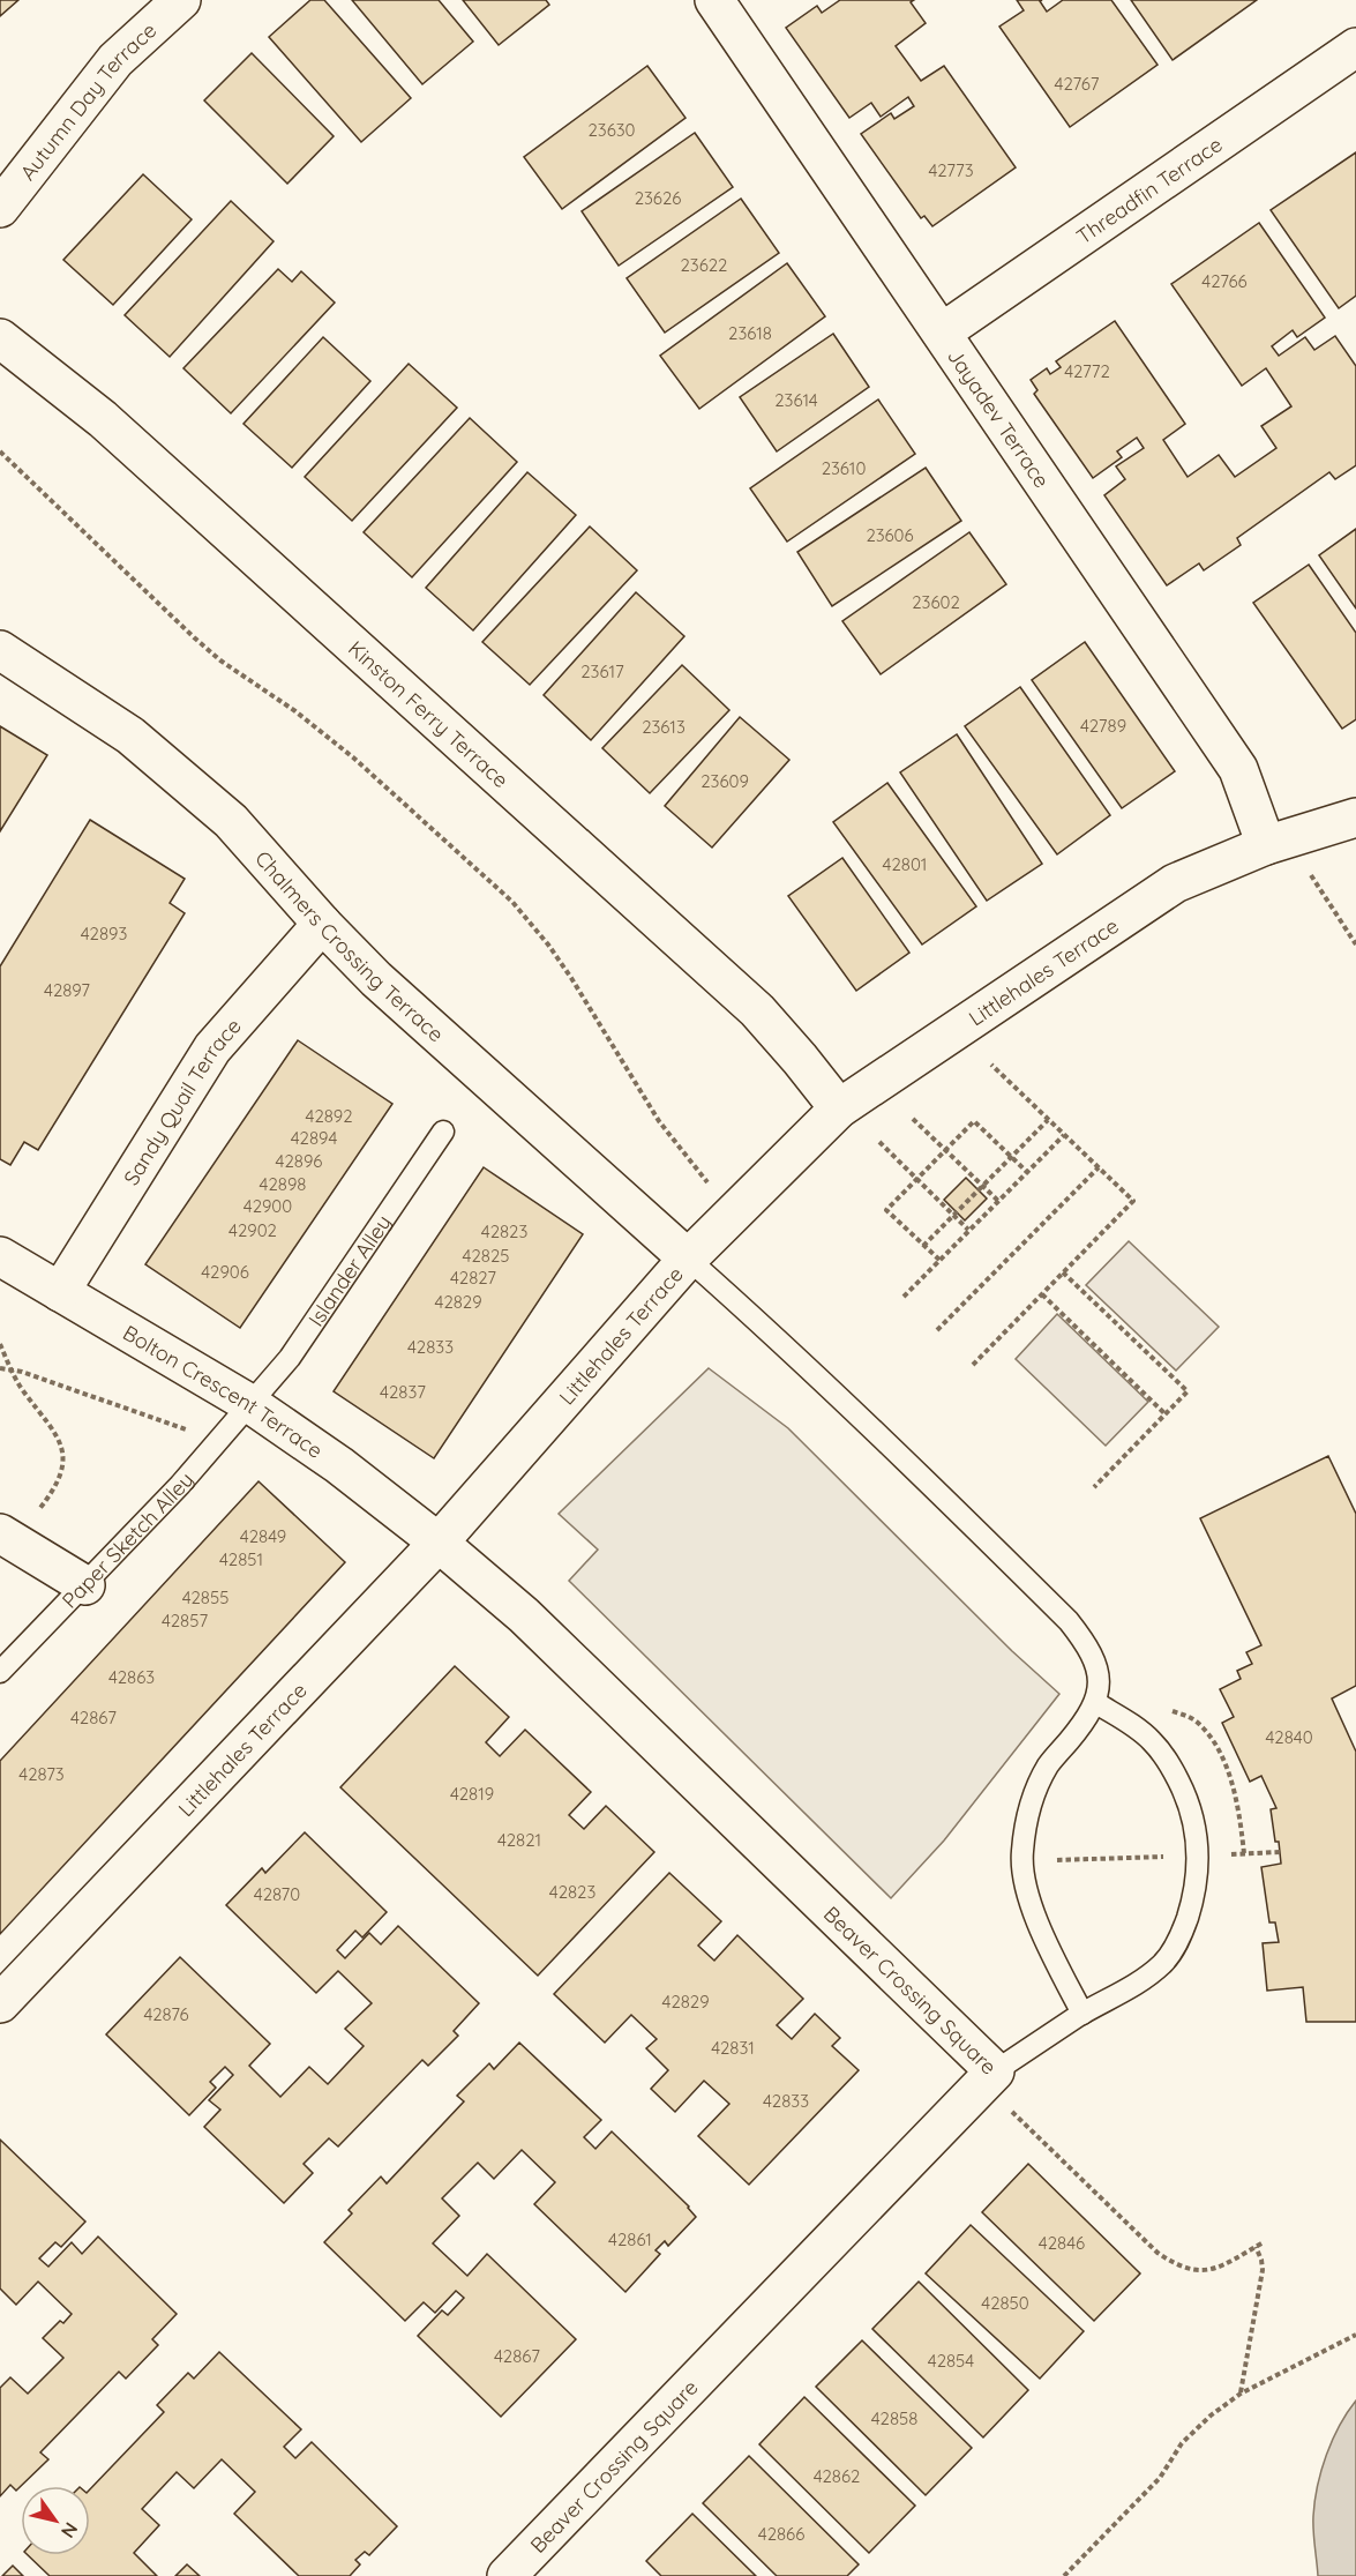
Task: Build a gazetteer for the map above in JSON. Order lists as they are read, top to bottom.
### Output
{
  "streets": {
    "street": [
      "Autumn Day Terrace",
      "Threadfin Terrace",
      "Jayadev Terrace",
      "Kinston Ferry Terrace",
      "Chalmers Crossing Terrace",
      "Littlehales Terrace",
      "Sandy Quail Terrace",
      "Bolton Crescent Terrace",
      "Beaver Crossing Square"
    ],
    "lane": ["Islander Alley", "Paper Sketch Alley"]
  },
  "crossings": [
    ["Threadfin Terrace", "Jayadev Terrace"],
    ["Jayadev Terrace", "Littlehales Terrace"],
    ["Kinston Ferry Terrace", "Littlehales Terrace"],
    ["Chalmers Crossing Terrace", "Littlehales Terrace"],
    ["Chalmers Crossing Terrace", "Sandy Quail Terrace"],
    ["Littlehales Terrace", "Bolton Crescent Terrace"],
    ["Littlehales Terrace", "Beaver Crossing Square"],
    ["Sandy Quail Terrace", "Bolton Crescent Terrace"],
    ["Islander Alley", "Bolton Crescent Terrace"],
    ["Islander Alley", "Paper Sketch Alley"],
    ["Bolton Crescent Terrace", "Paper Sketch Alley"],
    ["Bolton Crescent Terrace", "Beaver Crossing Square"]
  ],
  "house_numbers": [
    "42767",
    "23630",
    "42773",
    "23626",
    "23622",
    "42766",
    "23618",
    "42772",
    "23614",
    "23610",
    "23606",
    "23602",
    "23617",
    "42789",
    "23613",
    "23609",
    "42801",
    "42893",
    "42897",
    "42892",
    "42894",
    "42896",
    "42898",
    "42900",
    "42902",
    "42823",
    "42825",
    "42906",
    "42827",
    "42829",
    "42833",
    "42837",
    "42849",
    "42851",
    "42855",
    "42857",
    "42863",
    "42867",
    "42840",
    "42873",
    "42819",
    "42821",
    "42823",
    "42870",
    "42829",
    "42876",
    "42831",
    "42833",
    "42861",
    "42846",
    "42850",
    "42867",
    "42854",
    "42858",
    "42862",
    "42866"
  ],
  "north": "bottom right"
}
